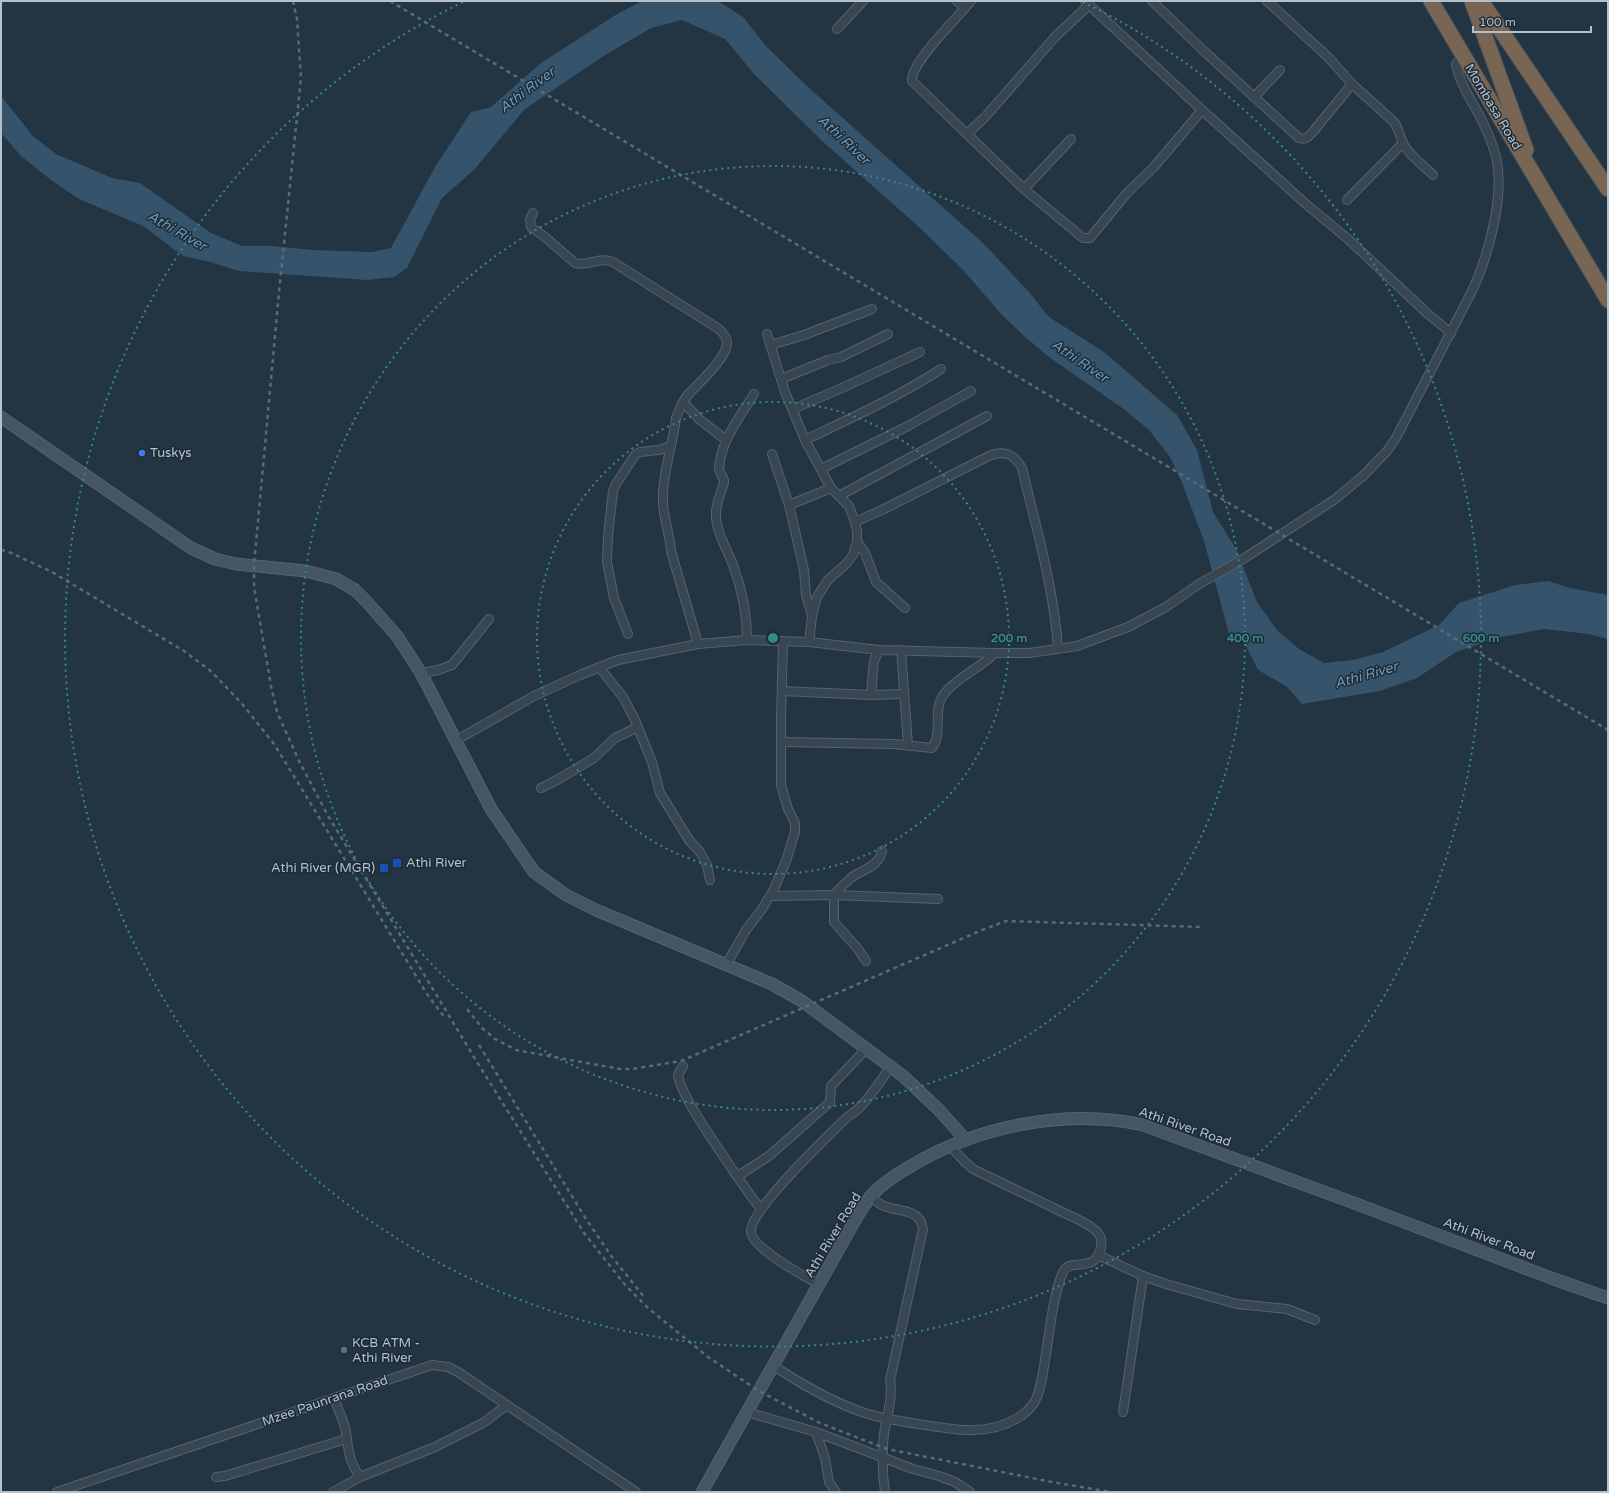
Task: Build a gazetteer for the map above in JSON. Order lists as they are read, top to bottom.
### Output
{
  "streets": {
    "highway": ["Mombasa Road"],
    "street": ["Athi River Road", "Mzee Paunrana Road"]
  },
  "water": ["Athi River"],
  "places": {
    "other": ["Tuskys", "KCB ATM - Athi River"],
    "transit": ["Athi River", "Athi River (MGR)"]
  },
  "scale_bar": "100 m",
  "rings": ["200 m", "400 m", "600 m"]
}
